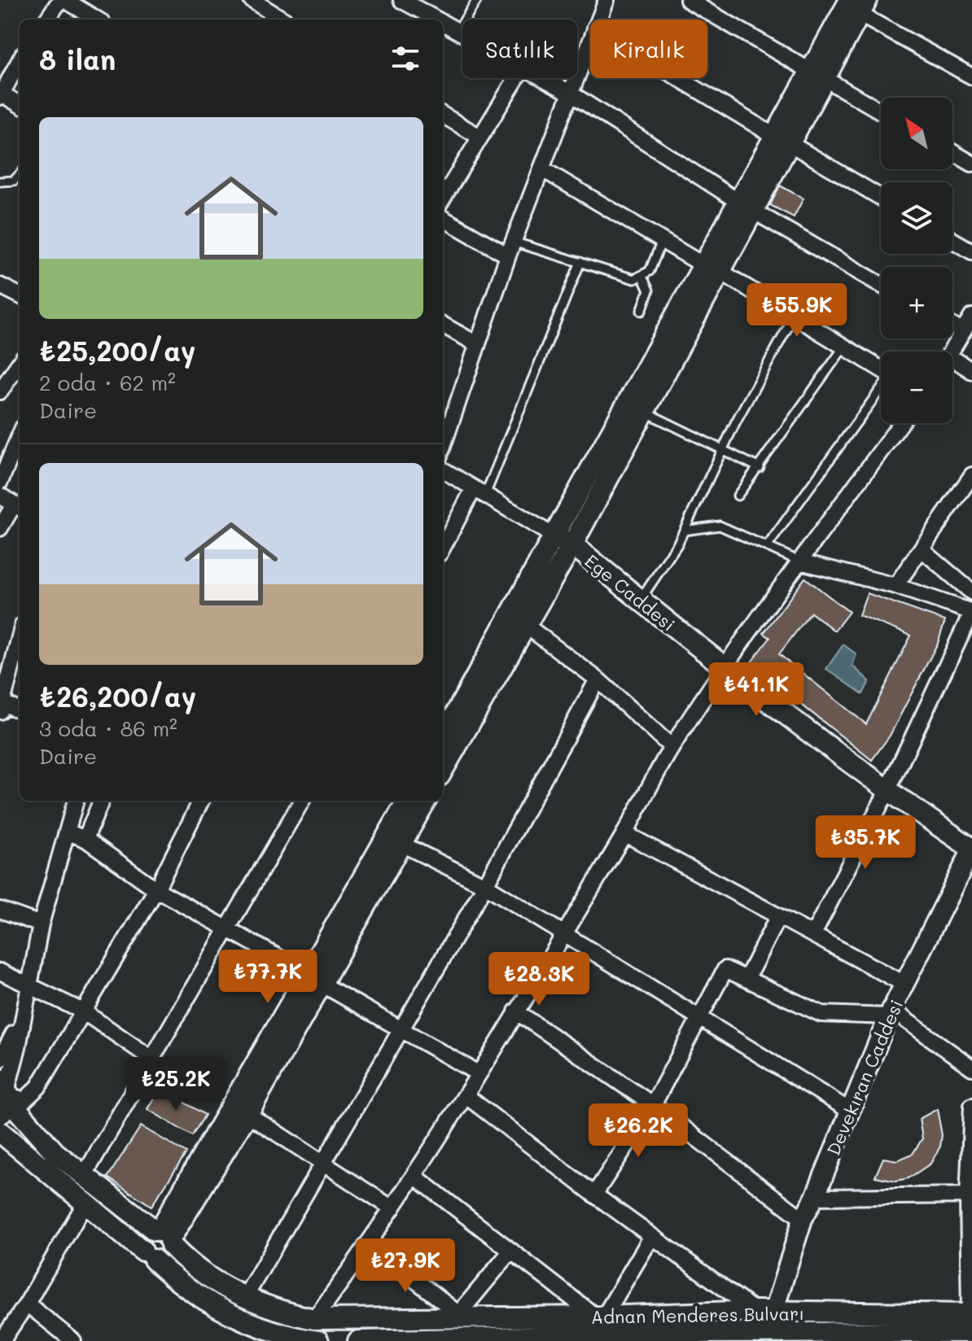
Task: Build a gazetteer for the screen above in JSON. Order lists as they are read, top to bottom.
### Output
{
  "streets": {
    "main road": ["Ege Caddesi", "Adnan Menderes Bulvarı"],
    "street": ["Devekıran Caddesi"]
  },
  "crossings": [
    ["Ege Caddesi", "Devekıran Caddesi"],
    ["Devekıran Caddesi", "Adnan Menderes Bulvarı"]
  ],
  "north": "top left",
  "page": {
    "chip": ["Satılık", "Kiralık"],
    "heading": "8 ilan",
    "map_buttons": ["+", "−"],
    "list": [
      {
        "name": "₺25,200/ay",
        "note": "2 oda · 62 m² · Daire"
      },
      {
        "name": "₺26,200/ay",
        "note": "3 oda · 86 m² · Daire"
      }
    ],
    "price": [
      "₺55.9K",
      "₺41.1K",
      "₺35.7K",
      "₺77.7K",
      "₺28.3K",
      "₺25.2K",
      "₺26.2K",
      "₺27.9K"
    ]
  }
}
